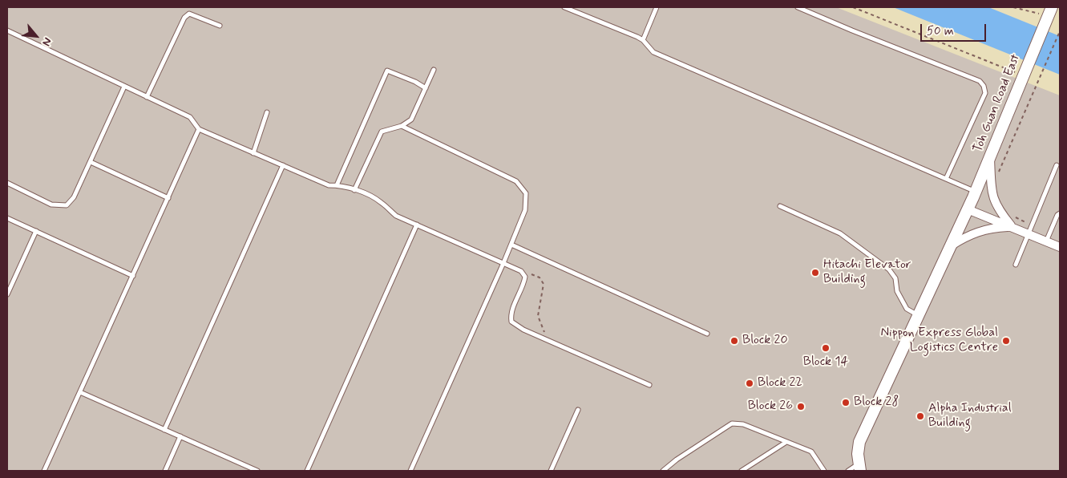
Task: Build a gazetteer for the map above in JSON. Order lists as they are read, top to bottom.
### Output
{
  "streets": {
    "street": ["Toh Guan Road East"]
  },
  "places": [
    "Hitachi Elevator Building",
    "Block 20",
    "Nippon Express Global Logistics Centre",
    "Block 14",
    "Block 22",
    "Block 28",
    "Block 26",
    "Alpha Industrial Building"
  ],
  "scale_bar": "50 m",
  "north": "bottom right"
}
